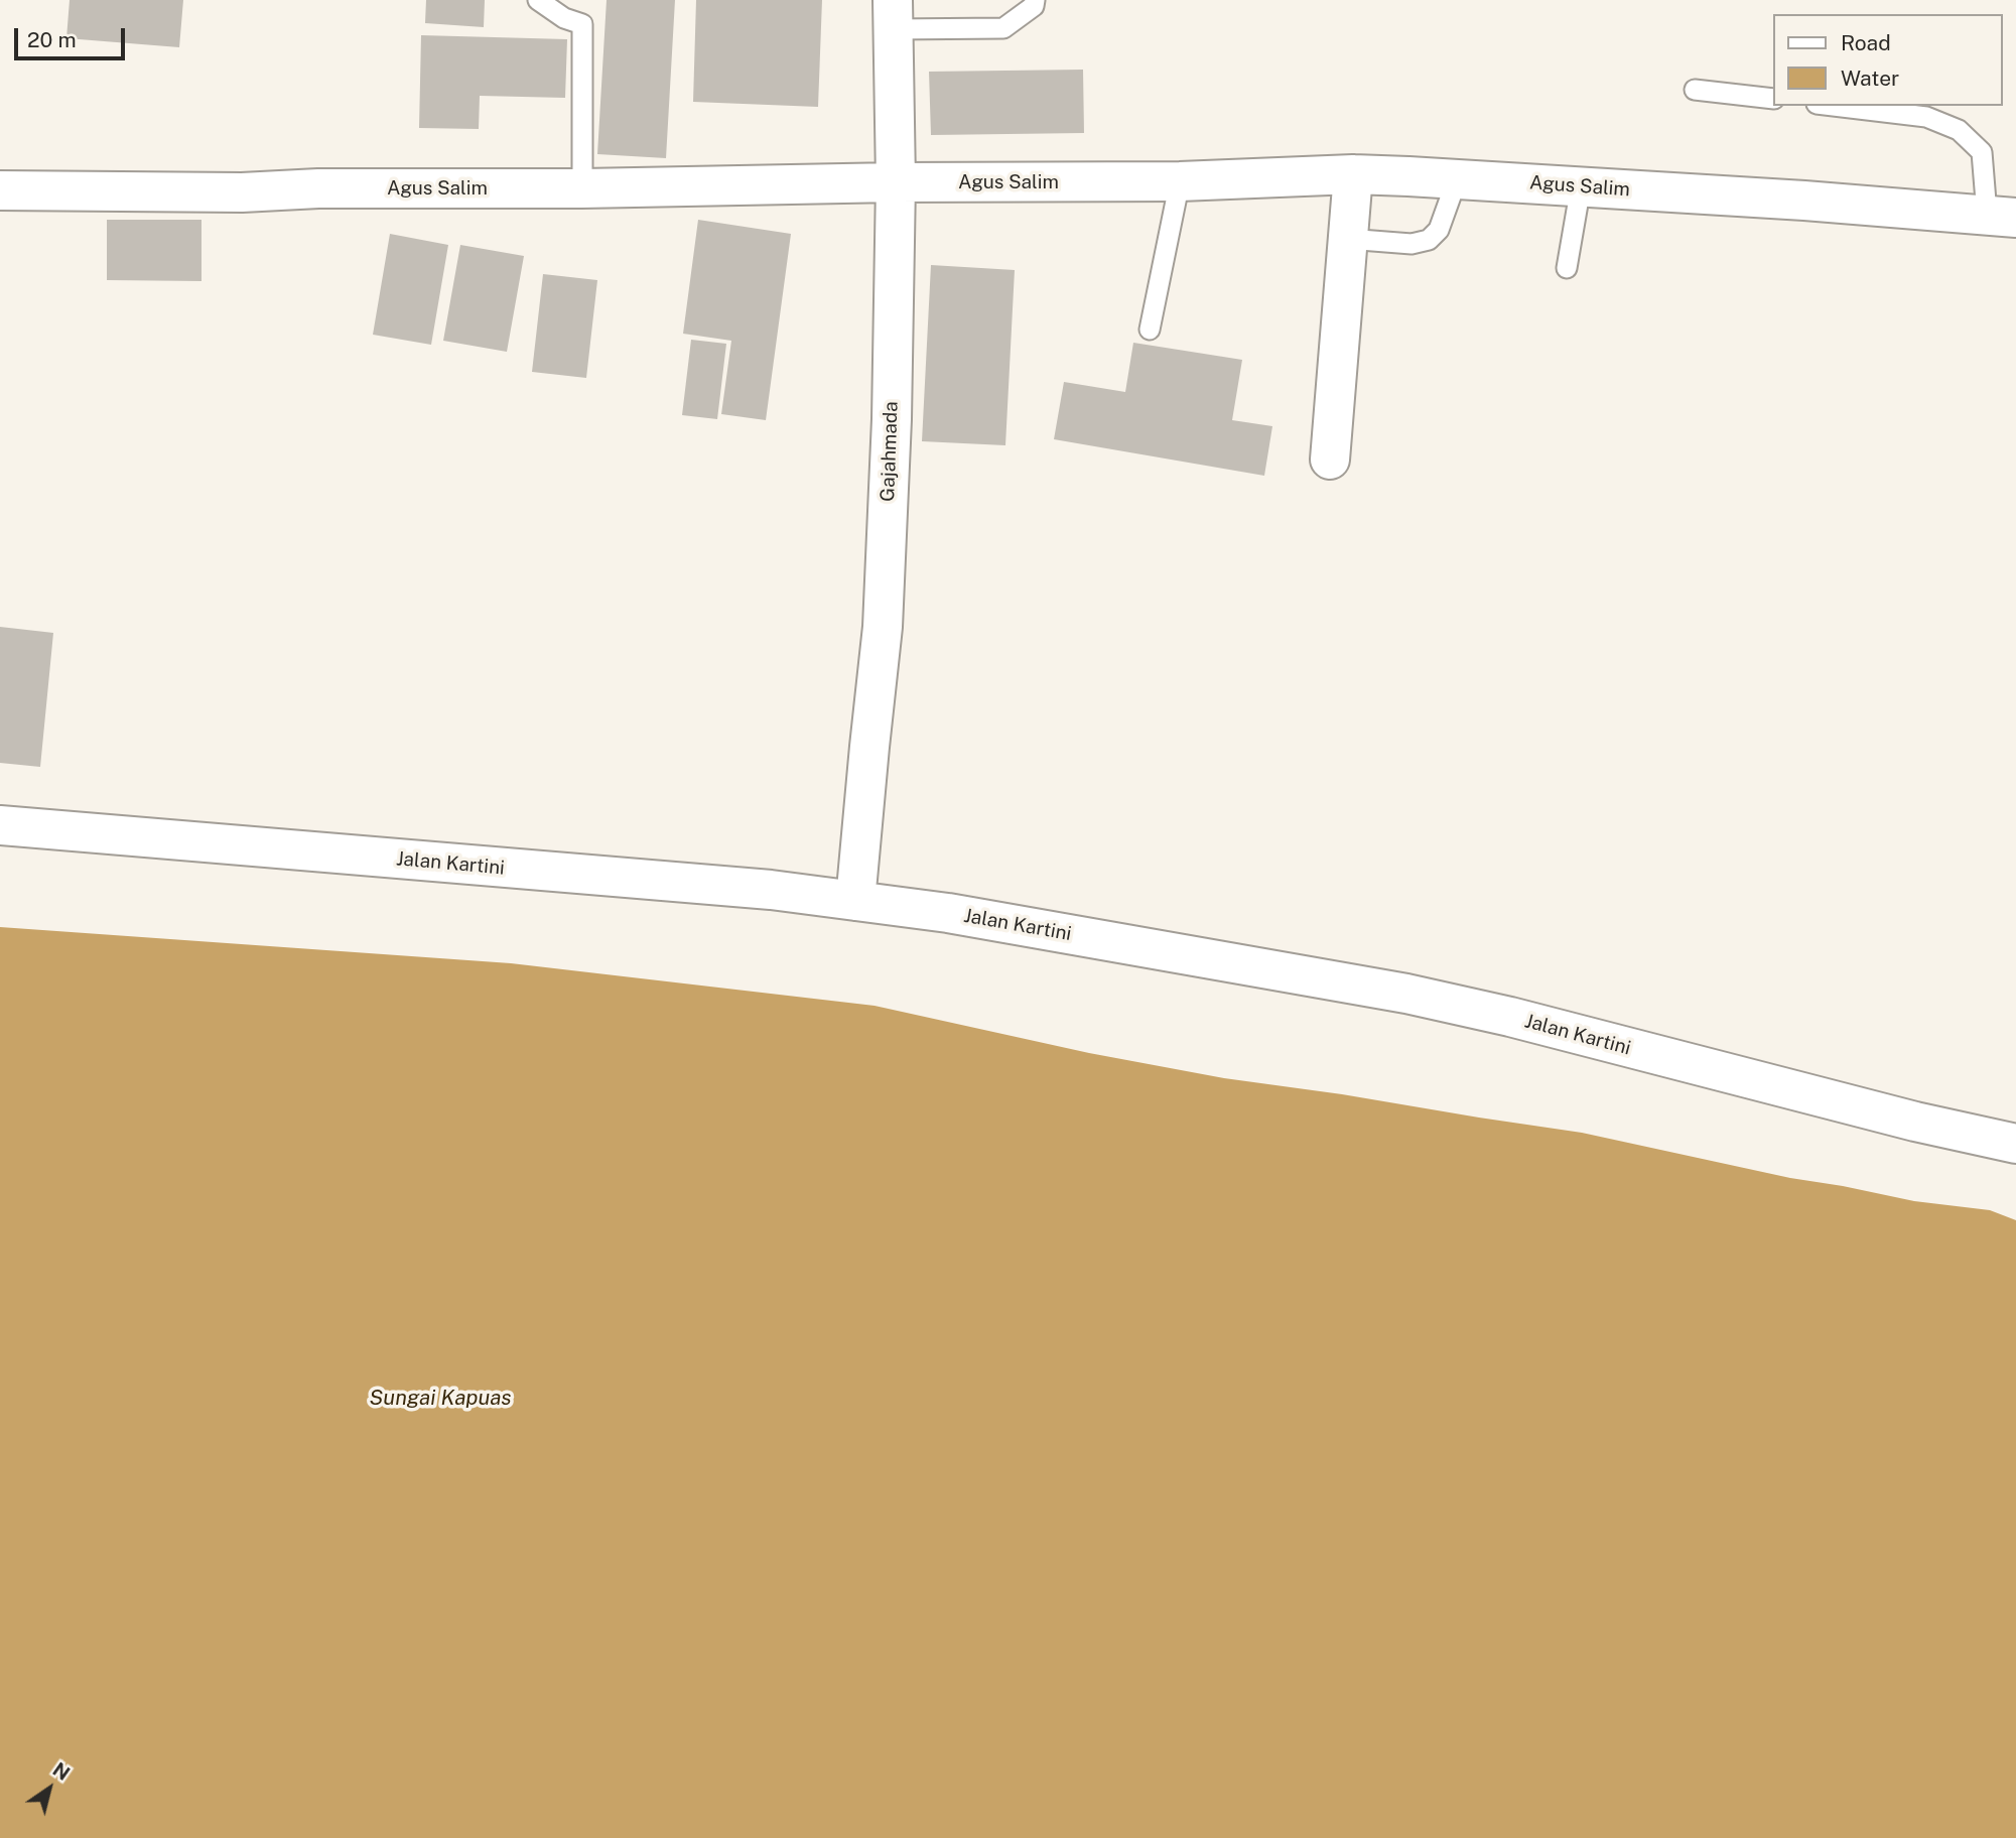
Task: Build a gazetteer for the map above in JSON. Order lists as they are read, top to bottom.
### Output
{
  "streets": {
    "street": ["Agus Salim", "Gajahmada", "Jalan Kartini"]
  },
  "crossings": [
    ["Agus Salim", "Gajahmada"],
    ["Gajahmada", "Jalan Kartini"]
  ],
  "water": ["Sungai Kapuas"],
  "legend": ["Road", "Water"],
  "scale_bar": "20 m",
  "north": "top right"
}
